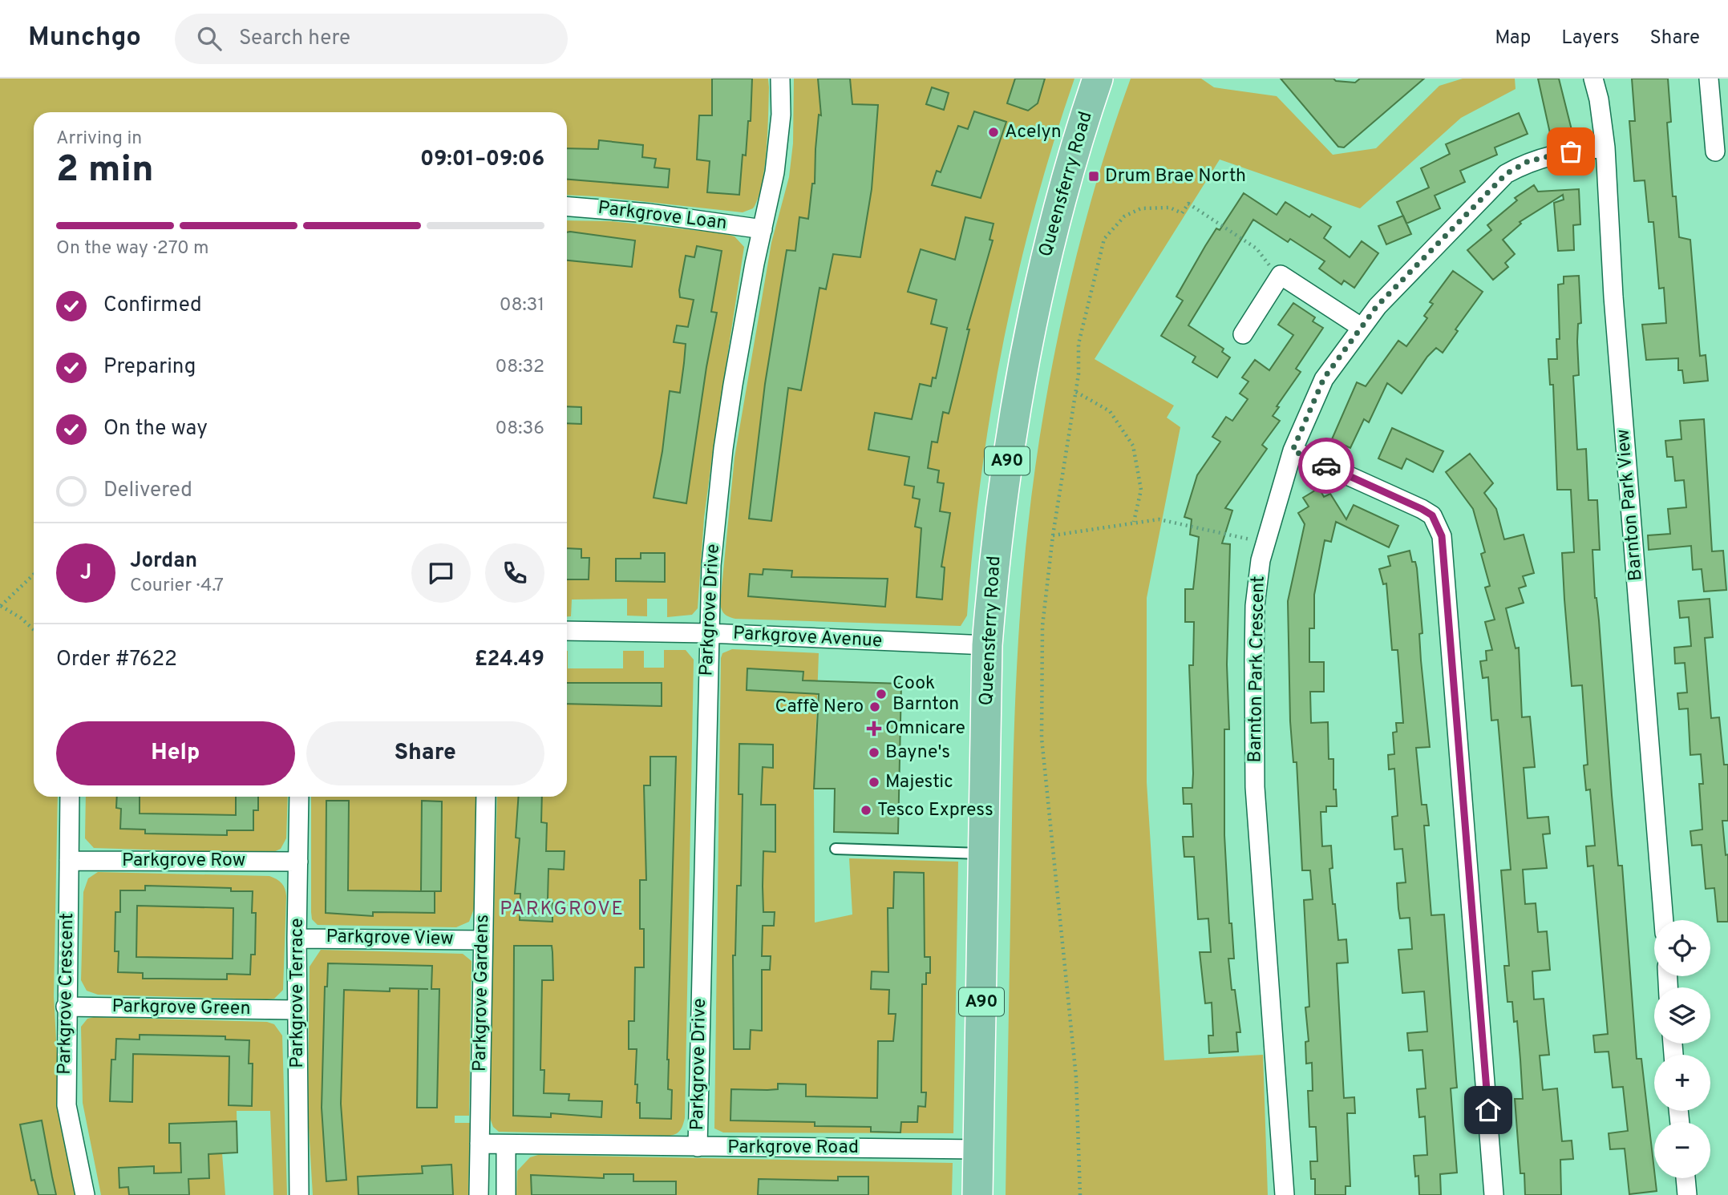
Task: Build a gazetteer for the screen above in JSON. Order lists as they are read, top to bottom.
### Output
{
  "streets": {
    "main road": ["Queensferry Road", "A90"],
    "street": [
      "Parkgrove Loan",
      "Barnton Park View",
      "Parkgrove Drive",
      "Parkgrove Avenue",
      "Barnton Park Crescent",
      "Parkgrove Row",
      "Parkgrove View",
      "Parkgrove Terrace",
      "Parkgrove Gardens",
      "Parkgrove Crescent",
      "Parkgrove Green",
      "Parkgrove Road"
    ]
  },
  "crossings": [
    ["Queensferry Road", "Parkgrove Avenue"],
    ["Queensferry Road", "Parkgrove Road"],
    ["Parkgrove Loan", "Parkgrove Drive"],
    ["Barnton Park View", "Barnton Park Crescent"],
    ["Parkgrove Drive", "Parkgrove Avenue"],
    ["Parkgrove Drive", "Parkgrove Road"],
    ["Parkgrove Row", "Parkgrove Terrace"],
    ["Parkgrove Row", "Parkgrove Crescent"],
    ["Parkgrove View", "Parkgrove Terrace"],
    ["Parkgrove View", "Parkgrove Gardens"],
    ["Parkgrove Terrace", "Parkgrove Green"],
    ["Parkgrove Gardens", "Parkgrove Road"],
    ["Parkgrove Crescent", "Parkgrove Green"]
  ],
  "districts": ["PARKGROVE"],
  "places": {
    "other": [
      "Acelyn",
      "Cook Barnton",
      "Caffè Nero",
      "Bayne's",
      "Majestic",
      "Tesco Express"
    ],
    "transit": ["Drum Brae North"],
    "health": ["Omnicare"]
  },
  "page": {
    "header": "Munchgo",
    "search": "Search here",
    "nav": ["Map", "Layers", "Share"],
    "heading": ["2 min", "Arriving in", "09:01–09:06"],
    "panel": [
      "Jordan",
      "Courier · 4.7",
      "Order #7622",
      "£24.49"
    ],
    "bar": "On the way · 270 m",
    "list": [
      ["Confirmed", "08:31"],
      ["Preparing", "08:32"],
      ["On the way", "08:36"],
      "Delivered"
    ],
    "round": "J",
    "buttons": ["Help", "Share"],
    "map_buttons": ["+", "−"]
  }
}
